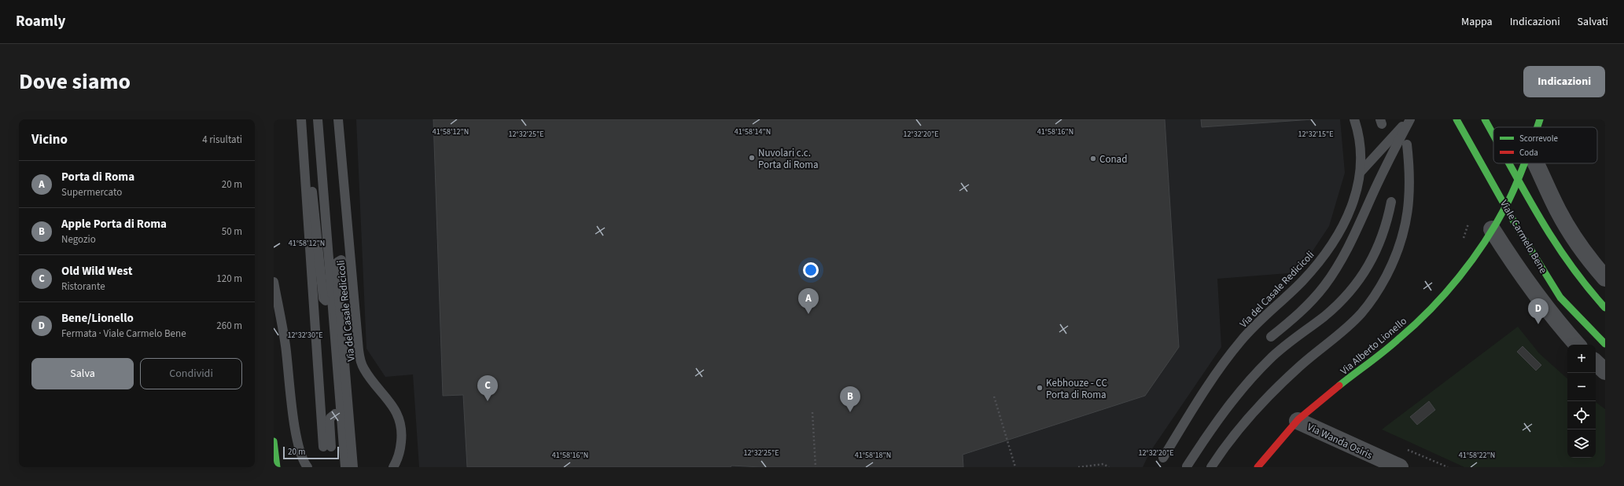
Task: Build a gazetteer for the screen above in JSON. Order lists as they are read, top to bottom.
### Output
{
  "streets": {
    "street": ["Viale Carmelo Bene", "Via Alberto Lionello", "Via Wanda Osiris"],
    "lane": ["Via del Casale Redicicoli"]
  },
  "crossings": [
    ["Viale Carmelo Bene", "Via Alberto Lionello"],
    ["Via Alberto Lionello", "Via Wanda Osiris"]
  ],
  "places": ["Nuvolari c.c. Porta di Roma", "Conad", "Kebhouze - CC Porta di Roma"],
  "legend": ["Scorrevole", "Coda"],
  "scale_bar": "20 m",
  "page": {
    "header": "Roamly",
    "nav": ["Mappa", "Indicazioni", "Salvati"],
    "title": "Dove siamo",
    "buttons": [
      "Indicazioni",
      ["Salva", "Condividi"]
    ],
    "heading": ["Vicino", "4 risultati"],
    "list": [
      {
        "mark": "A",
        "name": "Porta di Roma",
        "note": "Supermercato",
        "value": "20 m"
      },
      {
        "mark": "B",
        "name": "Apple Porta di Roma",
        "note": "Negozio",
        "value": "50 m"
      },
      {
        "mark": "C",
        "name": "Old Wild West",
        "note": "Ristorante",
        "value": "120 m"
      },
      {
        "mark": "D",
        "name": "Bene/Lionello",
        "note": "Fermata · Viale Carmelo Bene",
        "value": "260 m"
      }
    ],
    "pins": [
      "A",
      "D",
      "C",
      "B"
    ],
    "map_buttons": ["+", "−"],
    "scale": "20 m"
  },
  "coordinates": [
    "41°58'14\"N",
    "41°58'16\"N",
    "41°58'12\"N",
    "12°32'25\"E",
    "12°32'20\"E",
    "12°32'15\"E",
    "12°32'30\"E",
    "41°58'18\"N",
    "41°58'22\"N"
  ]
}
